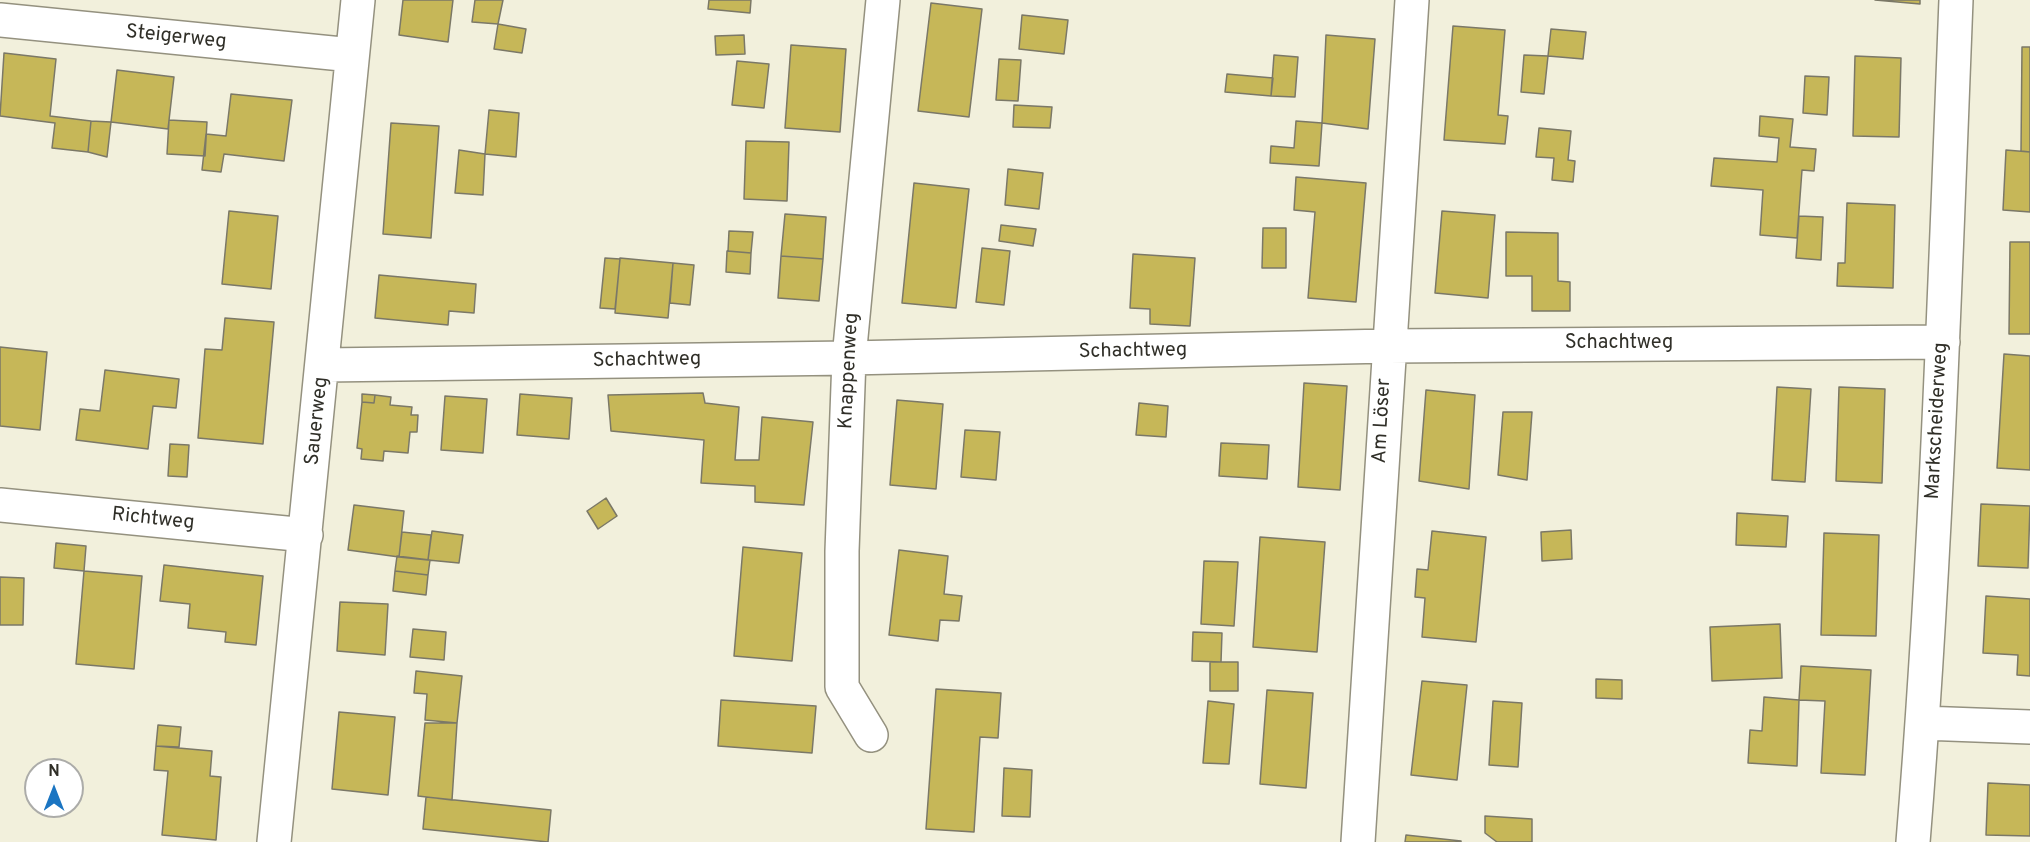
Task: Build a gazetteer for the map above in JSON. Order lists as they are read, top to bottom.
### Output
{
  "streets": {
    "street": [
      "Steigerweg",
      "Schachtweg",
      "Knappenweg",
      "Sauerweg",
      "Am Löser",
      "Markscheiderweg",
      "Richtweg"
    ]
  },
  "crossings": [
    ["Steigerweg", "Sauerweg"],
    ["Schachtweg", "Knappenweg"],
    ["Schachtweg", "Sauerweg"],
    ["Schachtweg", "Am Löser"],
    ["Schachtweg", "Markscheiderweg"],
    ["Sauerweg", "Richtweg"]
  ],
  "north": "top"
}
